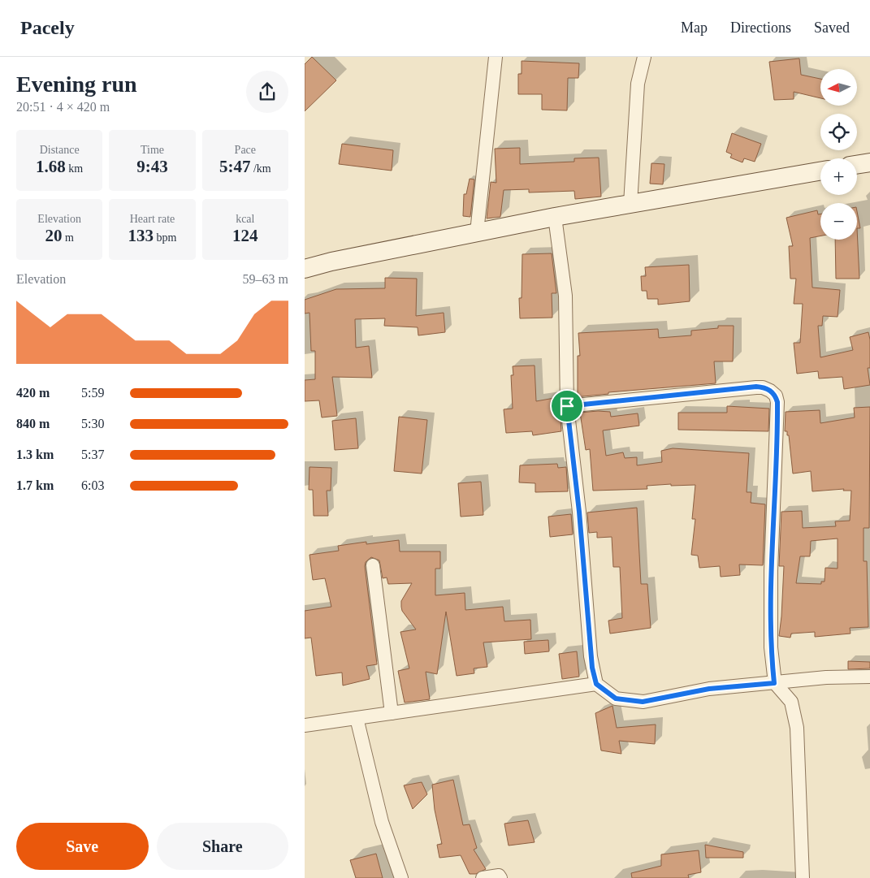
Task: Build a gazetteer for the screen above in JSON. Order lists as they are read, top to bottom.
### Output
{
  "north": "left",
  "page": {
    "header": "Pacely",
    "nav": ["Map", "Directions", "Saved"],
    "heading": ["Evening run", "20:51 · 4 × 420 m"],
    "map_buttons": ["+", "−"],
    "stats": [
      ["Distance", "1.68 km"],
      ["Time", "9:43"],
      ["Pace", "5:47 /km"],
      ["Elevation", "20 m"],
      ["Heart rate", "133 bpm"],
      ["kcal", "124"]
    ],
    "chart": ["Elevation", "59–63 m"],
    "list": [
      {
        "name": "420 m",
        "note": "5:59"
      },
      {
        "name": "840 m",
        "note": "5:30"
      },
      {
        "name": "1.3 km",
        "note": "5:37"
      },
      {
        "name": "1.7 km",
        "note": "6:03"
      }
    ],
    "buttons": ["Save", "Share"]
  }
}
